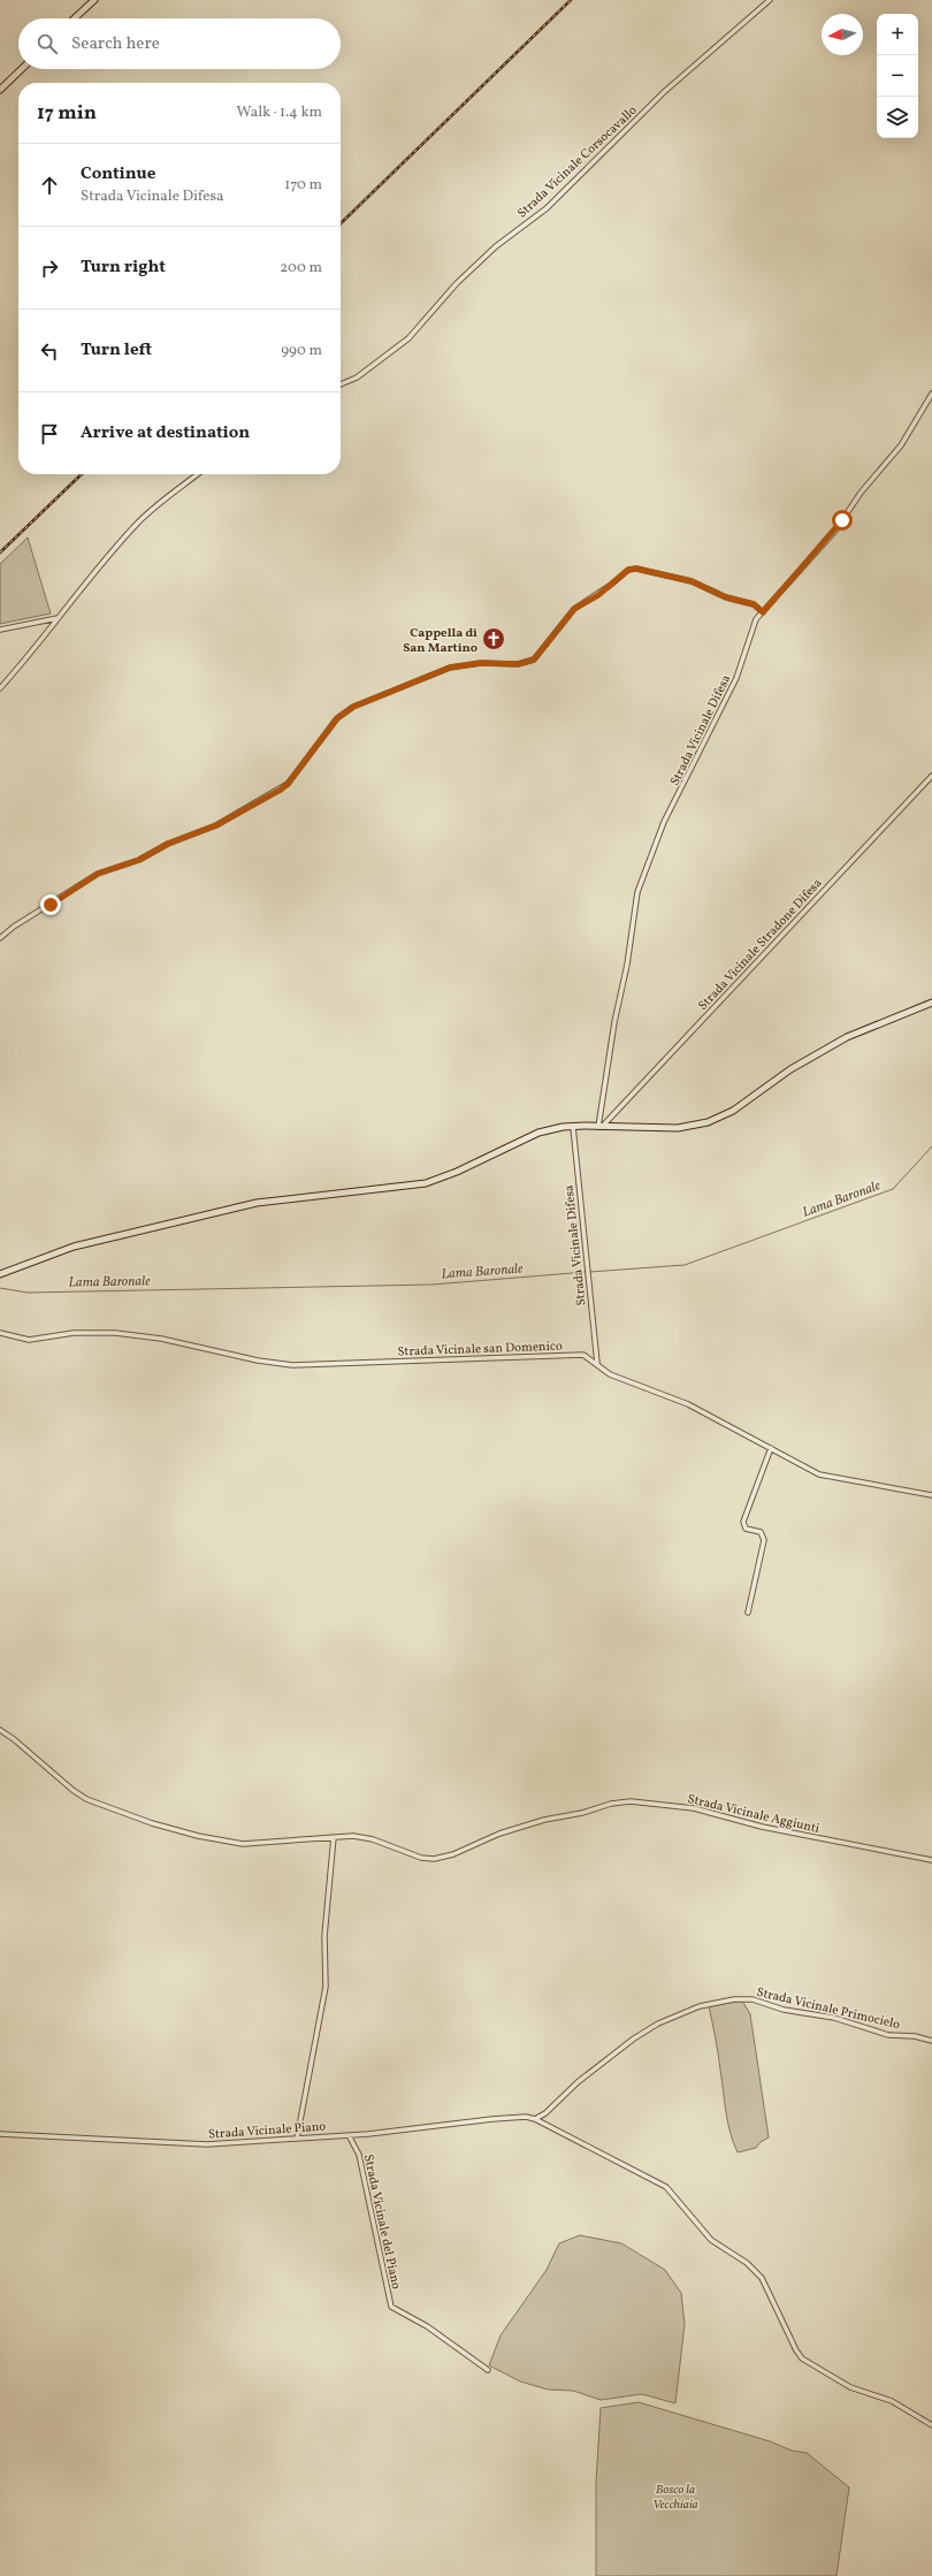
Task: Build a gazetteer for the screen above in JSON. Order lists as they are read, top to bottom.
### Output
{
  "streets": {
    "street": [
      "Strada Vicinale Corsocavallo",
      "Strada Vicinale Difesa",
      "Strada Vicinale Stradone Difesa",
      "Strada Vicinale san Domenico",
      "Strada Vicinale Aggiunti",
      "Strada Vicinale Primocielo",
      "Strada Vicinale Piano",
      "Strada Vicinale del Piano"
    ]
  },
  "crossings": [
    ["Strada Vicinale Difesa", "Strada Vicinale Stradone Difesa"],
    ["Strada Vicinale Difesa", "Strada Vicinale san Domenico"],
    ["Strada Vicinale Primocielo", "Strada Vicinale Piano"],
    ["Strada Vicinale Piano", "Strada Vicinale del Piano"]
  ],
  "water": ["Lama Baronale"],
  "parks": ["Bosco la Vecchiaia"],
  "places": {
    "church": ["Cappella di San Martino"]
  },
  "north": "left",
  "page": {
    "map_buttons": ["+", "−"],
    "search": "Search here",
    "heading": ["17 min", "Walk · 1.4 km"],
    "list": [
      ["Continue", "Strada Vicinale Difesa", "170 m"],
      ["Turn right", "200 m"],
      ["Turn left", "990 m"],
      "Arrive at destination"
    ]
  }
}
